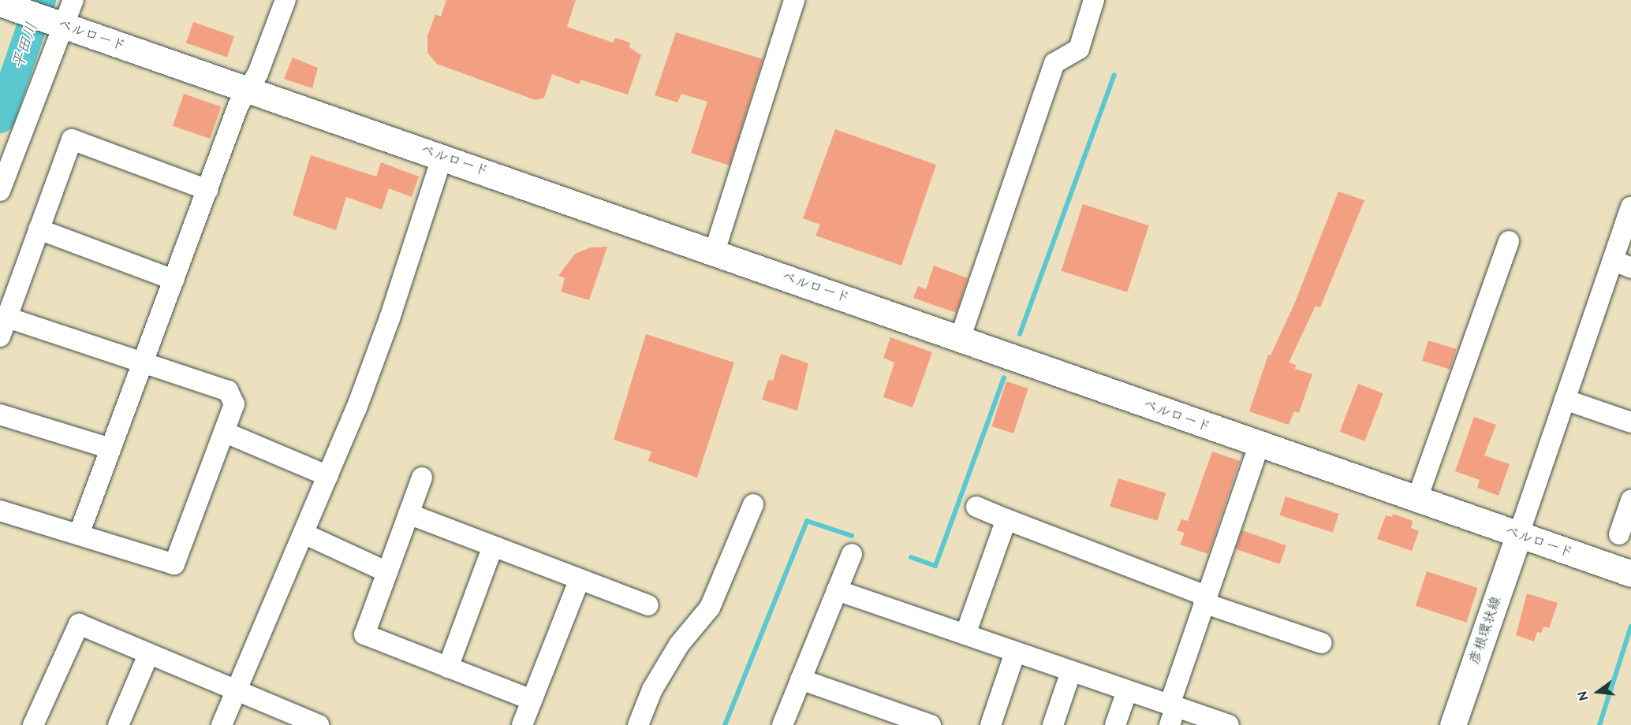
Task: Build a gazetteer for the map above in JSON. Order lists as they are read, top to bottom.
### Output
{
  "streets": {
    "main road": ["ベルロード", "彦根環状線"]
  },
  "crossings": [
    ["ベルロード", "彦根環状線"]
  ],
  "water": ["平田川"],
  "north": "left"
}
